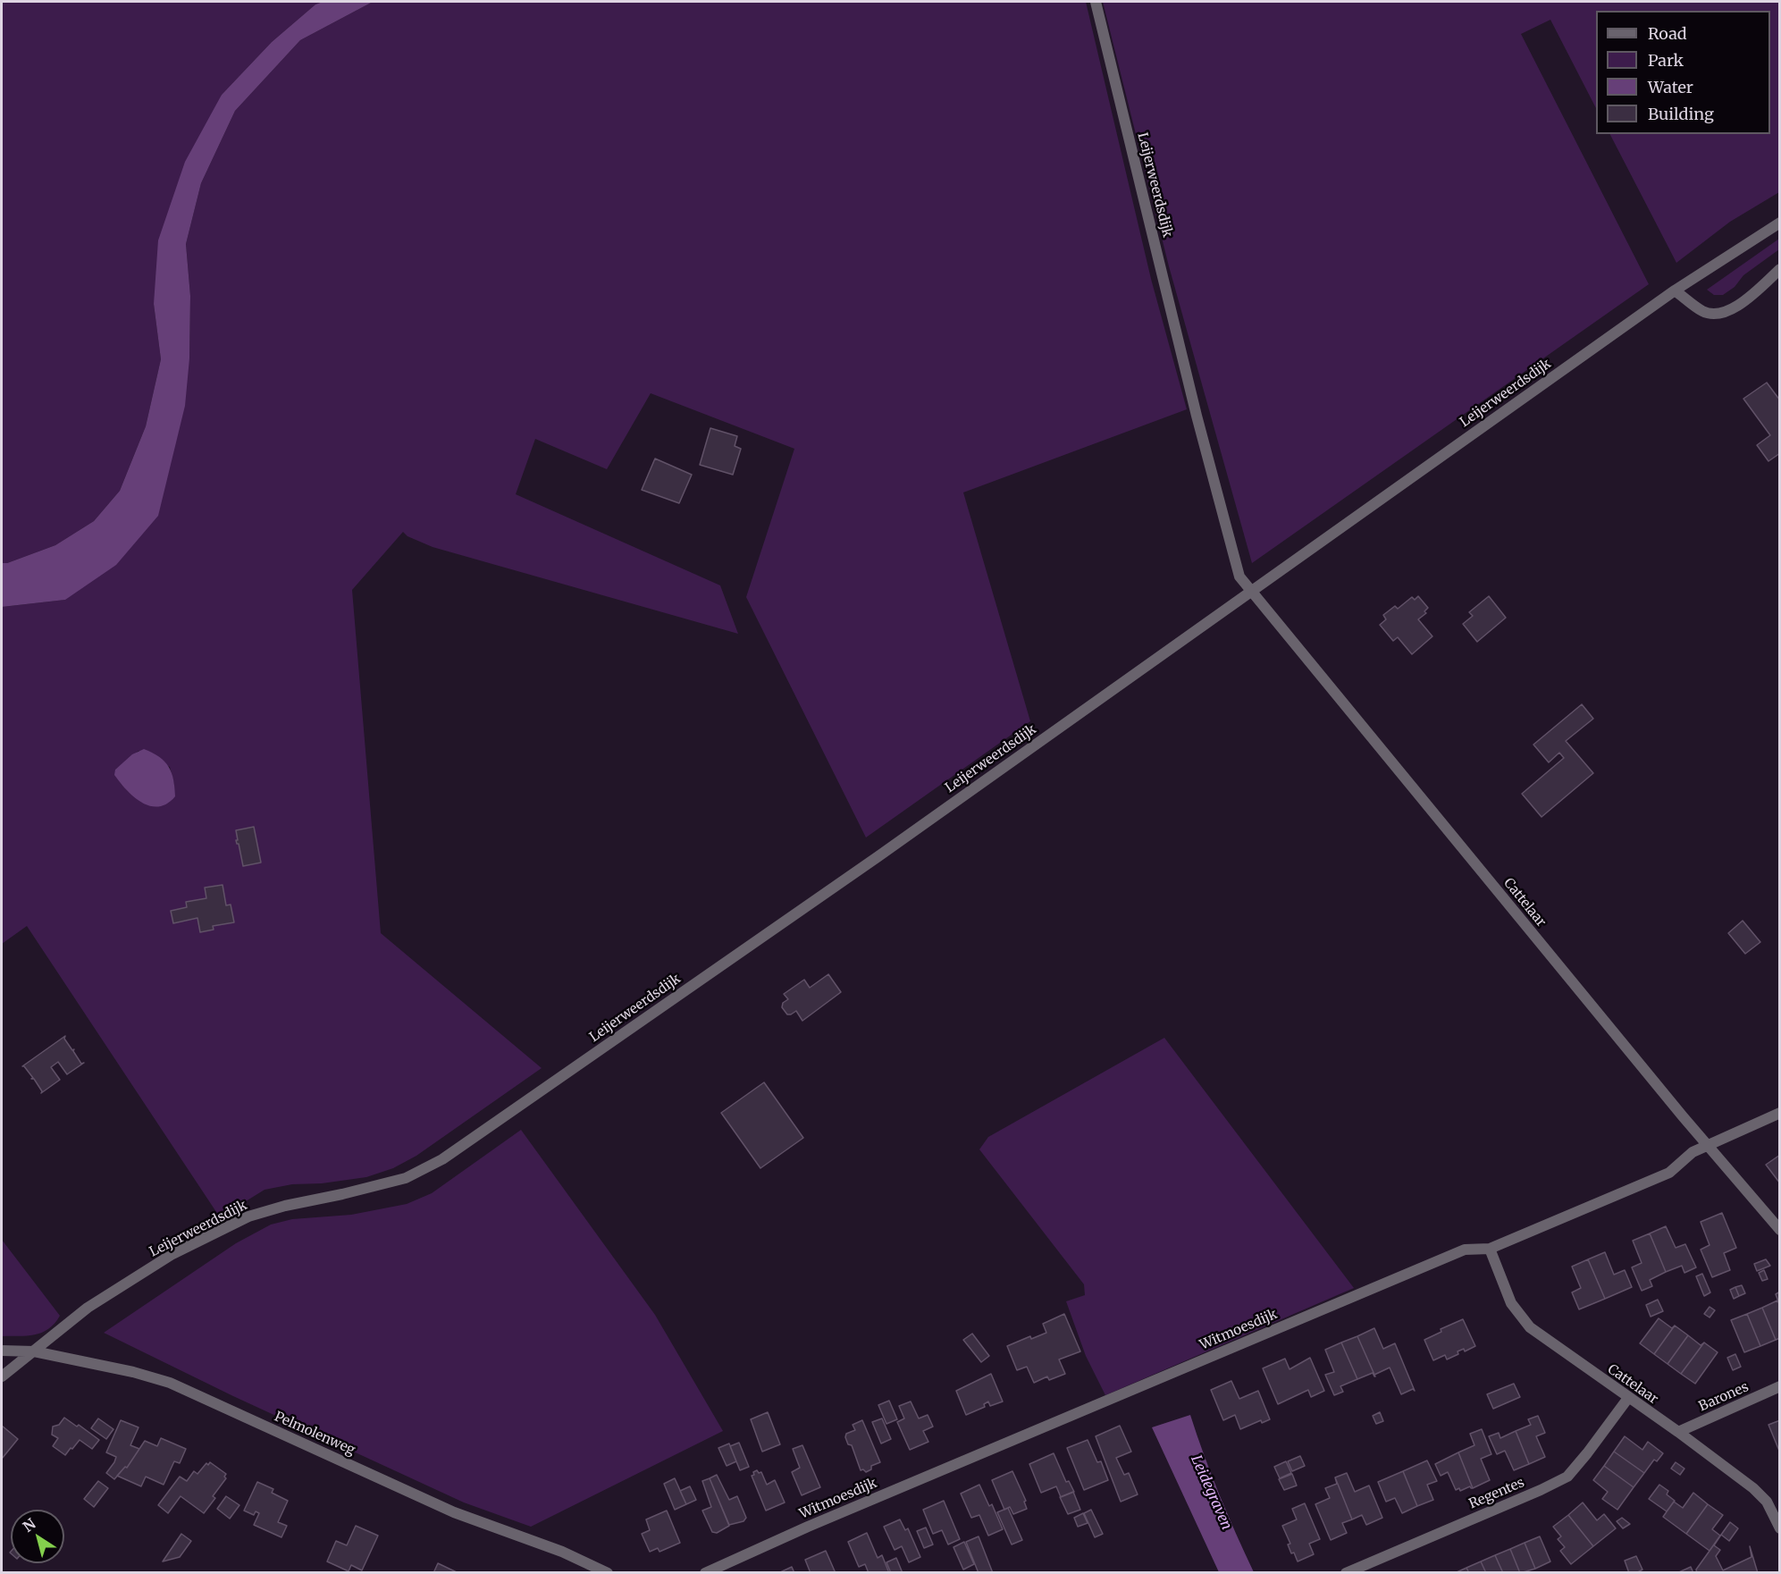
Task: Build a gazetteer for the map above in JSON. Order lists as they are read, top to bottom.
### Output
{
  "streets": {
    "street": [
      "Leijerweerdsdijk",
      "Cattelaar",
      "Witmoesdijk",
      "Barones",
      "Pelmolenweg",
      "Regentes"
    ]
  },
  "crossings": [
    ["Leijerweerdsdijk", "Cattelaar"],
    ["Leijerweerdsdijk", "Pelmolenweg"],
    ["Cattelaar", "Witmoesdijk"],
    ["Cattelaar", "Barones"],
    ["Cattelaar", "Regentes"]
  ],
  "water": ["Leidegraven"],
  "legend": [
    "Road",
    "Park",
    "Water",
    "Building"
  ],
  "north": "top left"
}
